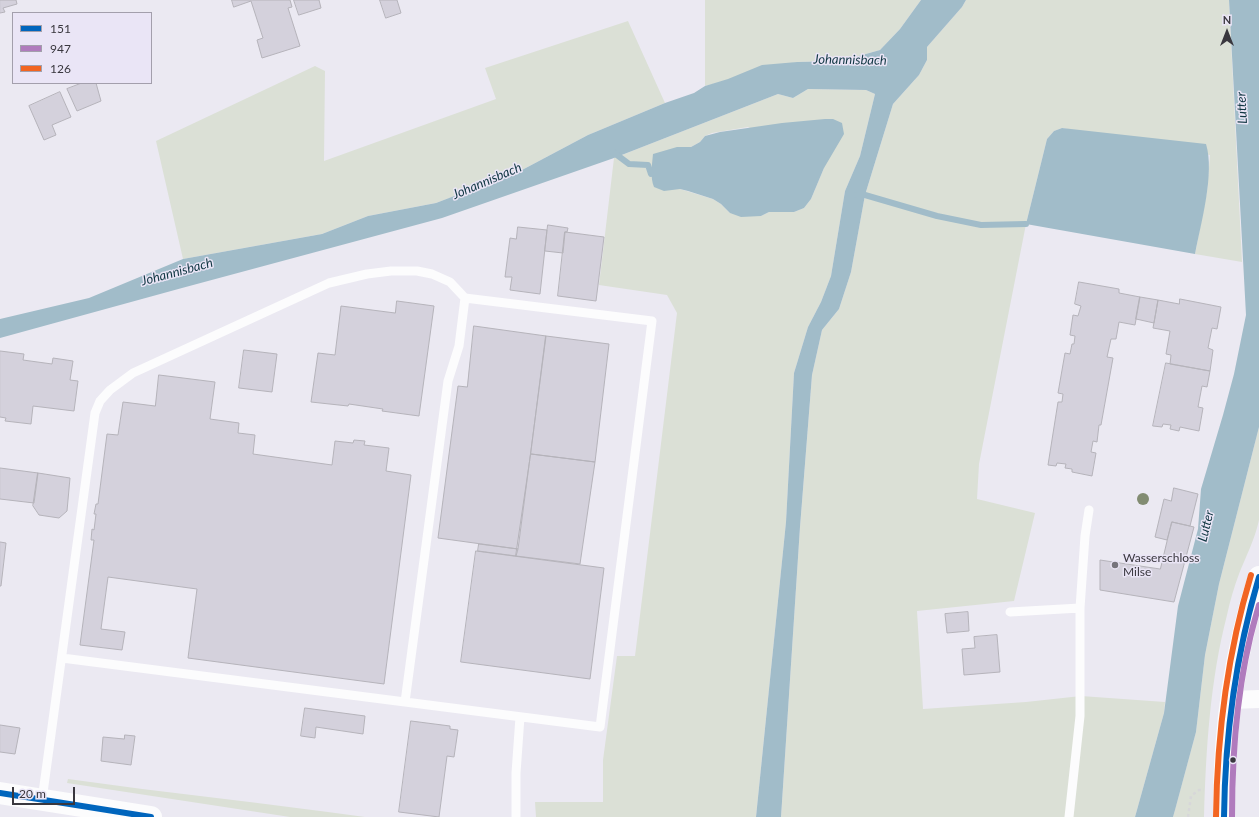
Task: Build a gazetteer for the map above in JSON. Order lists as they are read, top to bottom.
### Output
{
  "water": ["Johannisbach", "Lutter"],
  "places": ["Wasserschloss Milse"],
  "lines": ["transit line 126", "transit line 151", "transit line 947"],
  "legend": ["151", "947", "126"],
  "scale_bar": "20 m",
  "north": "top"
}
